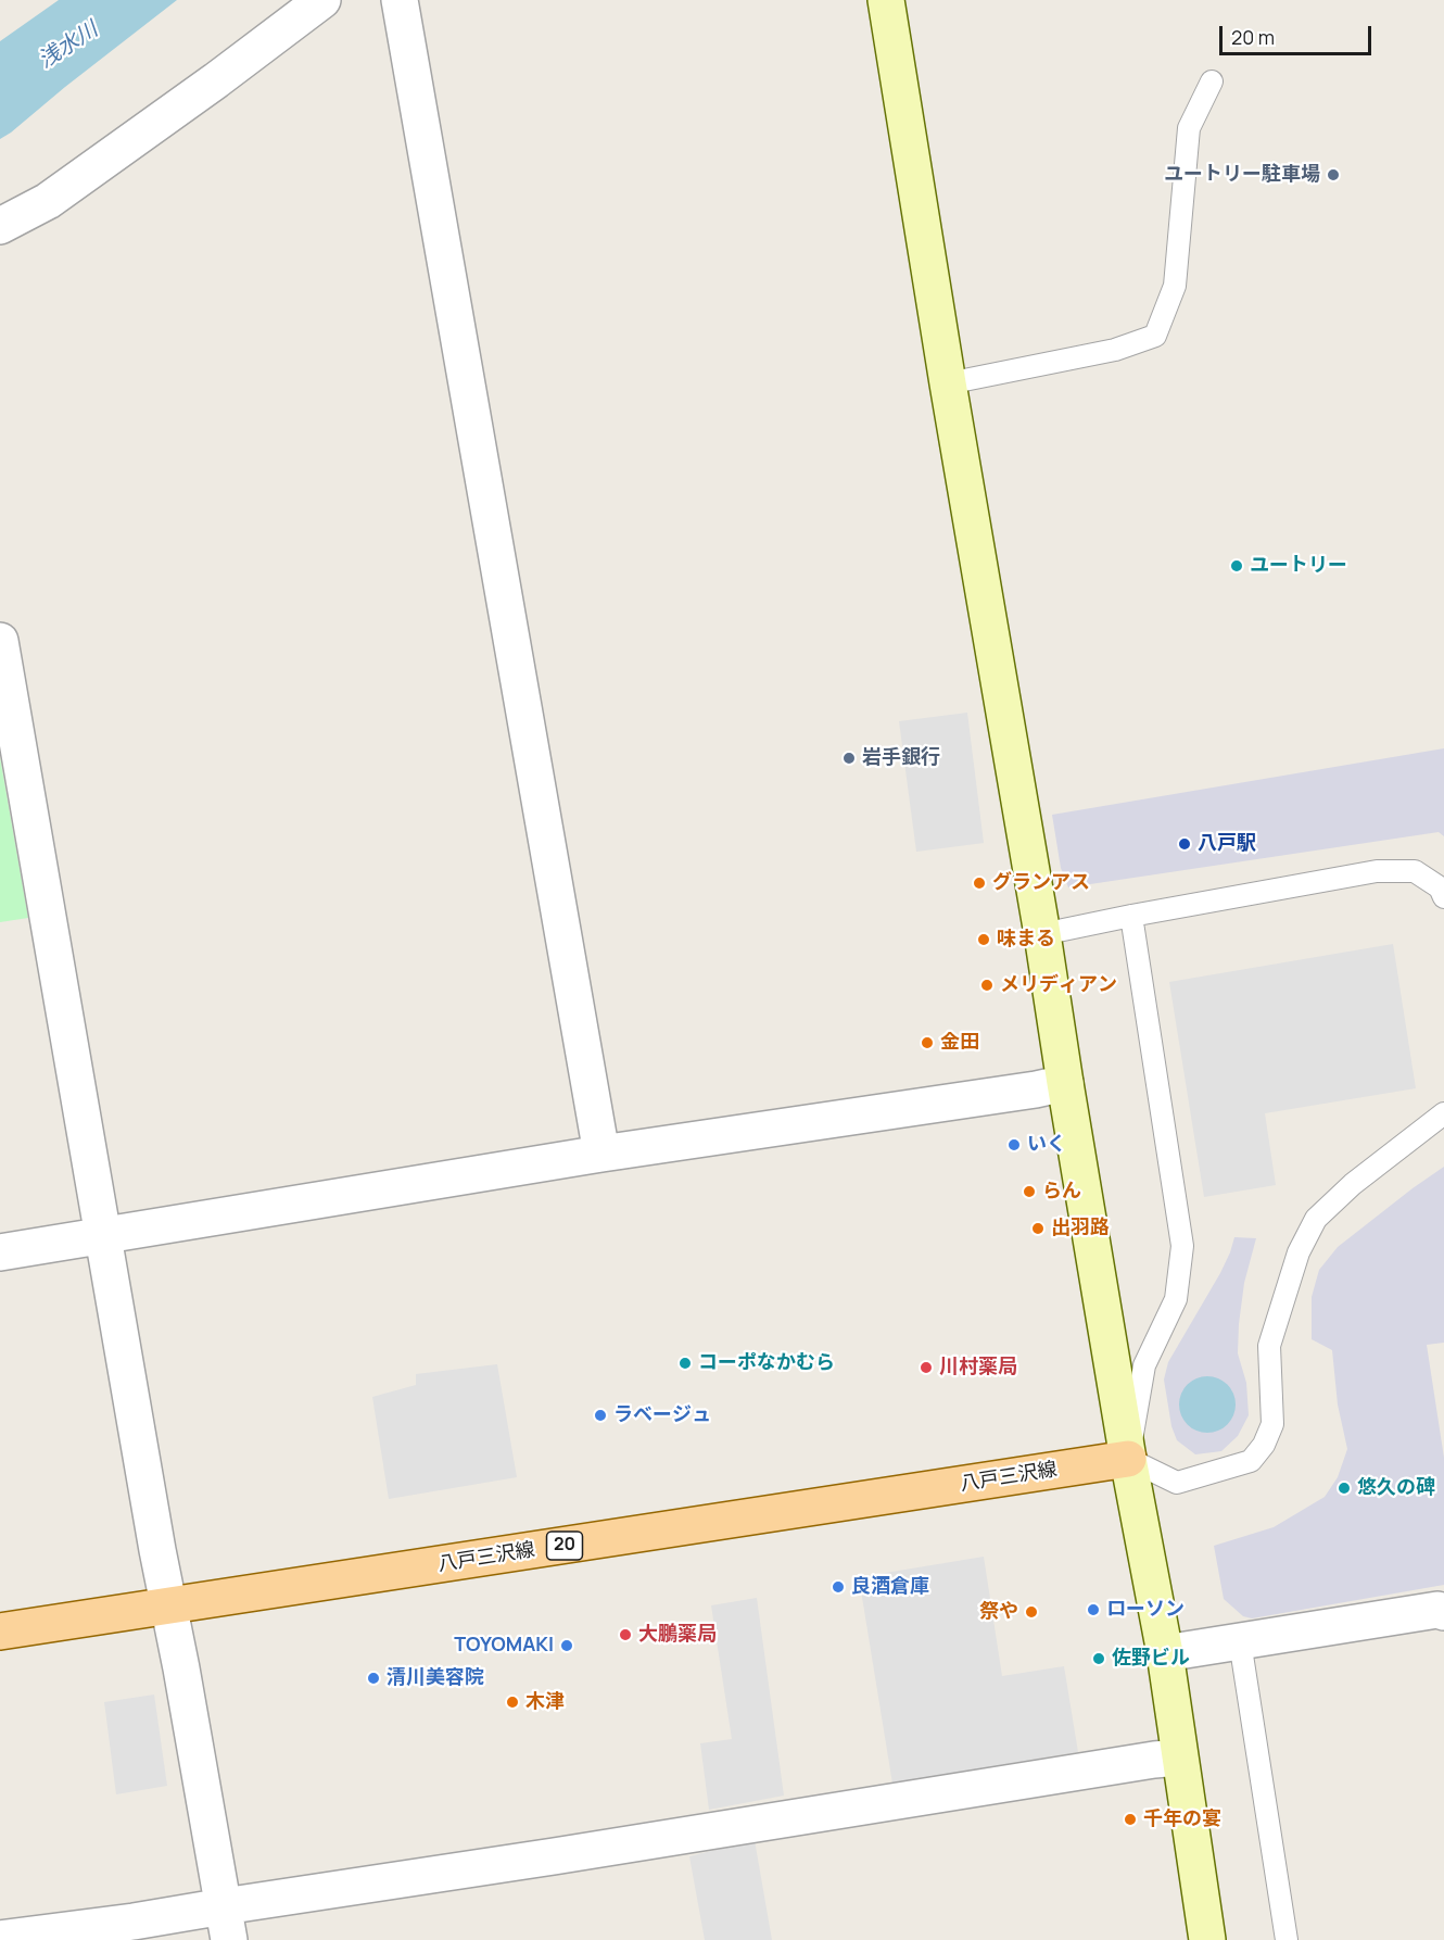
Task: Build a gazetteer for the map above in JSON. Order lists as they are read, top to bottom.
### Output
{
  "streets": {
    "main road": ["八戸三沢線", "20"]
  },
  "water": ["浅水川"],
  "places": [
    "ユートリー駐車場",
    "ユートリー",
    "岩手銀行",
    "八戸駅",
    "グランアス",
    "味まる",
    "メリディアン",
    "金田",
    "いく",
    "らん",
    "出羽路",
    "コーポなかむら",
    "川村薬局",
    "ラベージュ",
    "悠久の碑",
    "良酒倉庫",
    "ローソン",
    "祭や",
    "大鵬薬局",
    "TOYOMAKI",
    "佐野ビル",
    "清川美容院",
    "木津",
    "千年の宴"
  ],
  "scale_bar": "20 m"
}
